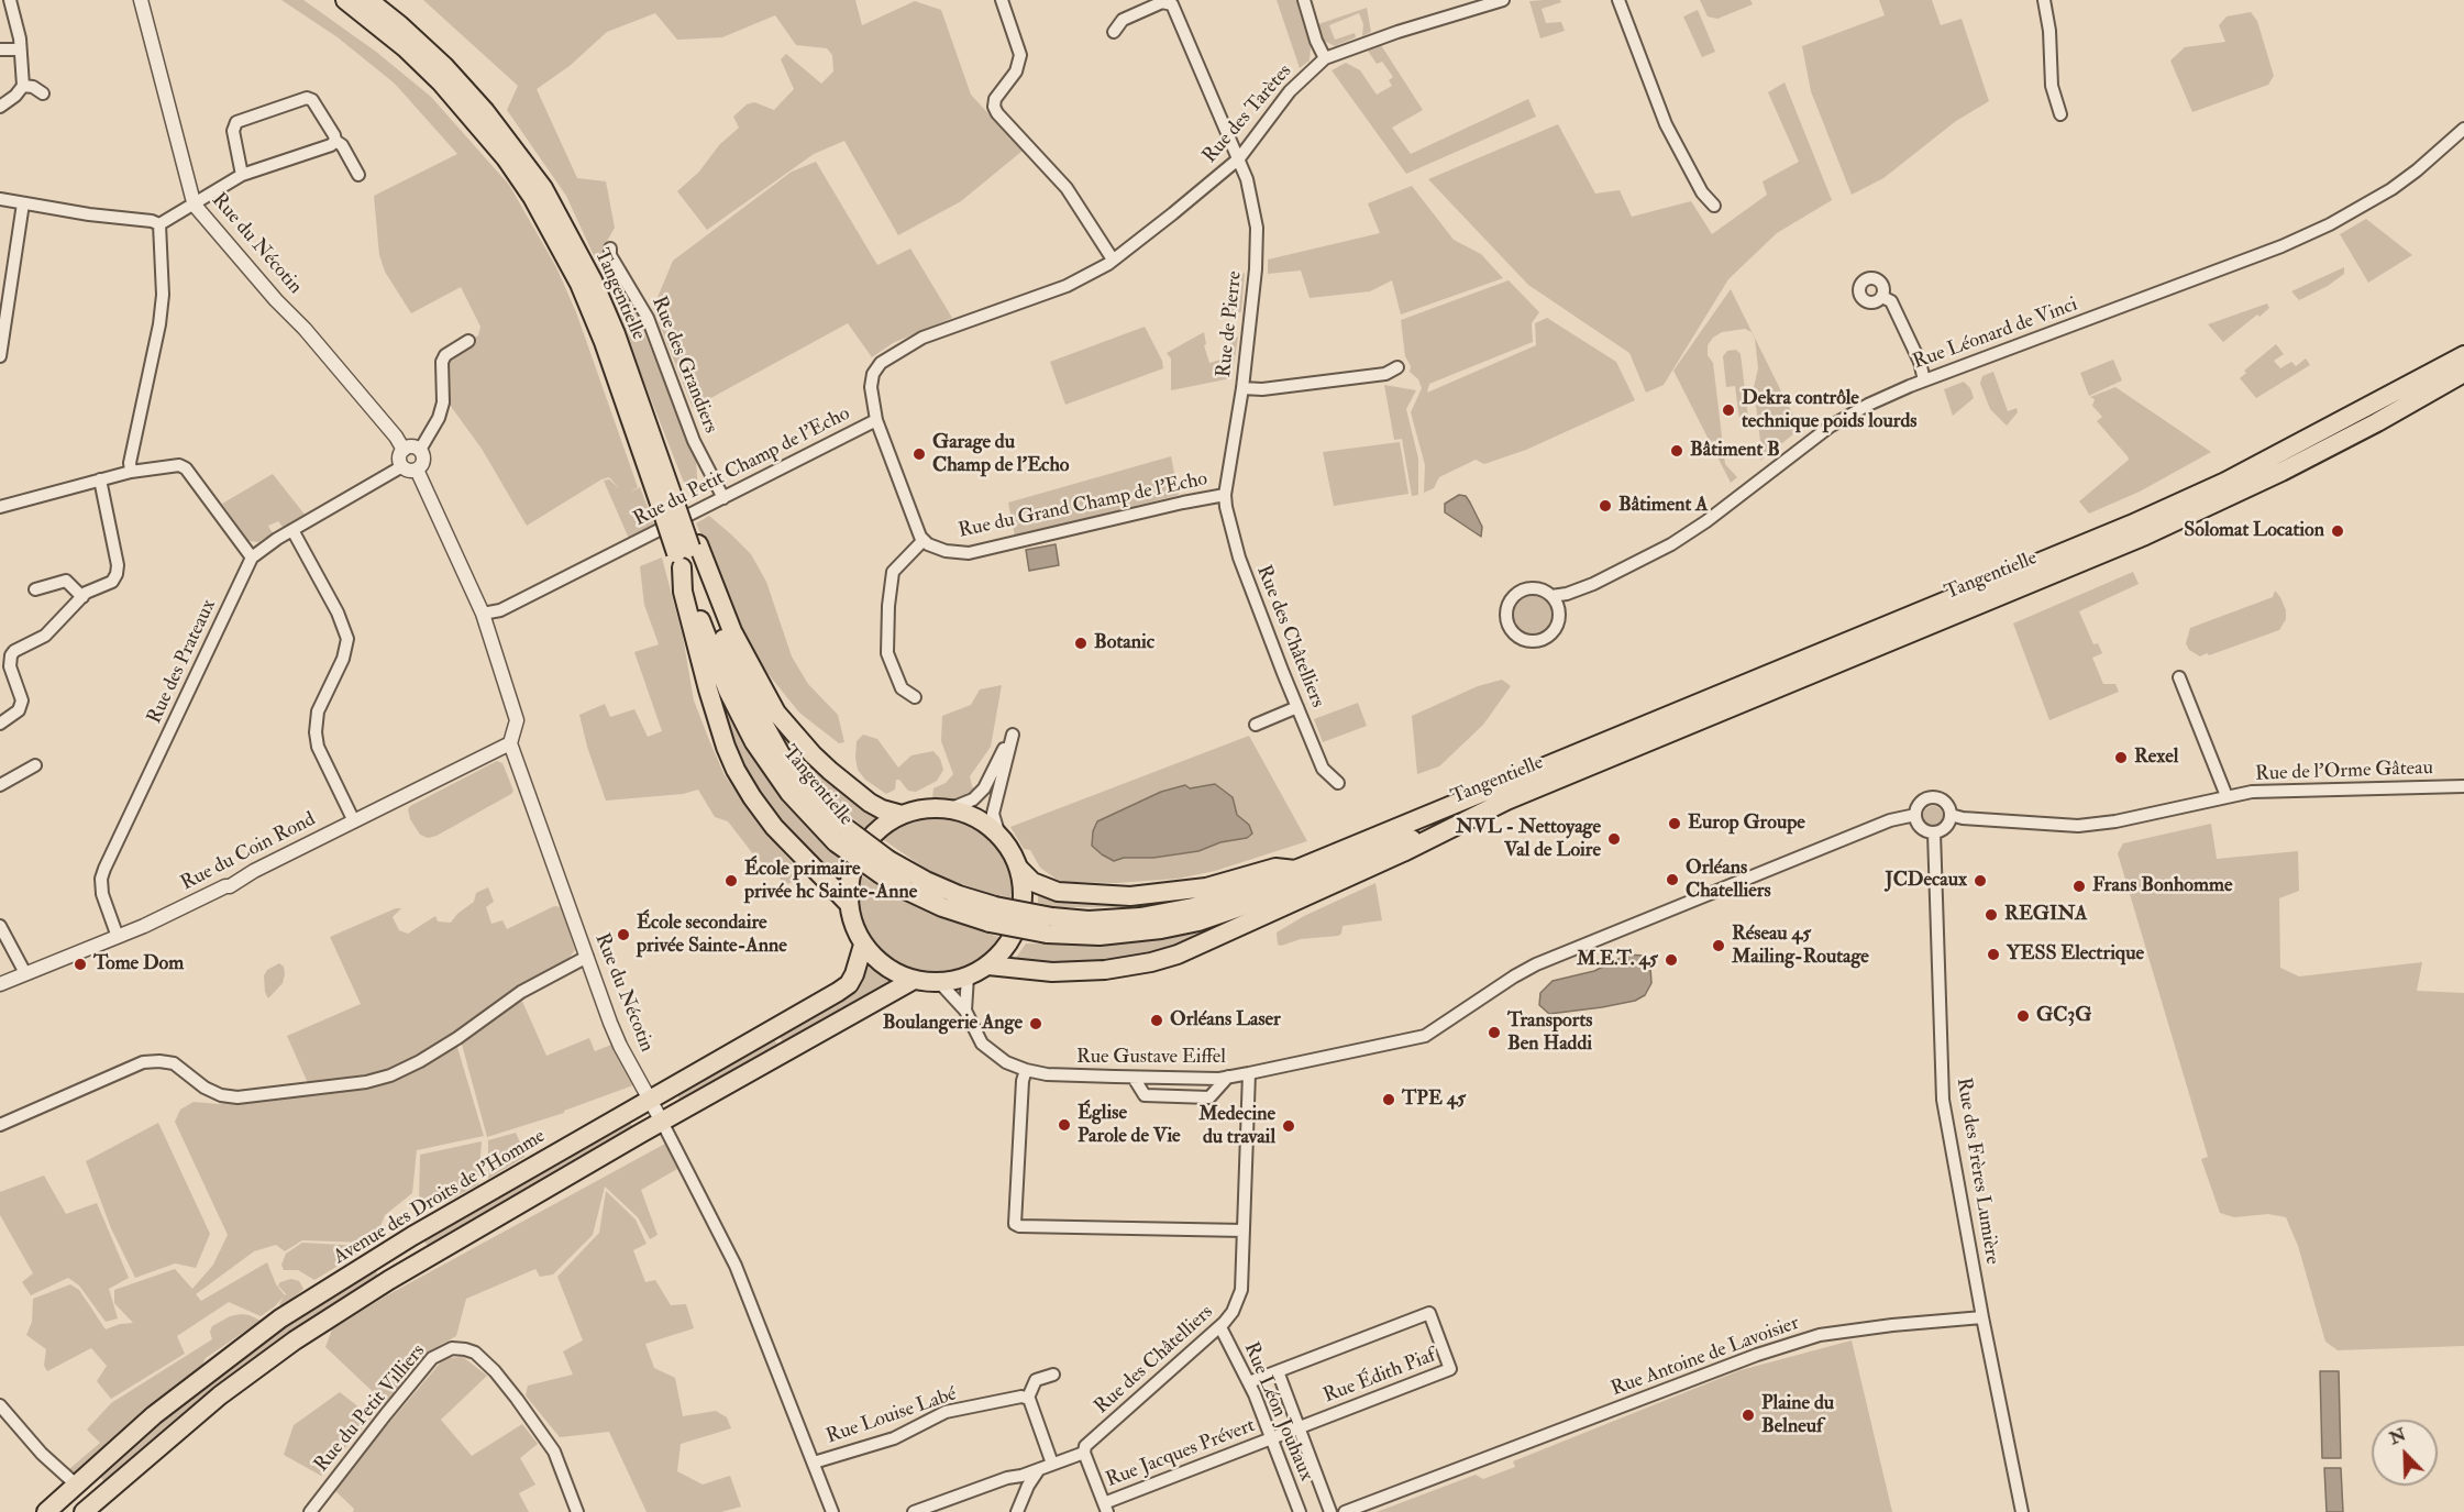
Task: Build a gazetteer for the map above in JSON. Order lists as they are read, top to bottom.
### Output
{
  "streets": {
    "main road": ["Tangentielle", "Avenue des Droits de l'Homme"],
    "street": [
      "Rue des Tarètes",
      "Rue du Nécotin",
      "Rue de Pierre",
      "Rue Léonard de Vinci",
      "Rue des Grandiers",
      "Rue du Petit Champ de l'Echo",
      "Rue du Grand Champ de l'Echo",
      "Rue des Châtelliers",
      "Rue des Prateaux",
      "Rue de l'Orme Gâteau",
      "Rue du Coin Rond",
      "Rue Gustave Eiffel",
      "Rue des Frères Lumière",
      "Rue Antoine de Lavoisier",
      "Rue Édith Piaf",
      "Rue du Petit Villiers",
      "Rue Léon Jouhaux",
      "Rue Louise Labé",
      "Rue Jacques Prévert"
    ]
  },
  "crossings": [
    ["Rue des Tarètes", "Rue de Pierre"],
    ["Rue des Tarètes", "Rue du Petit Champ de l'Echo"],
    ["Rue du Nécotin", "Rue du Petit Champ de l'Echo"],
    ["Rue du Nécotin", "Rue du Coin Rond"],
    ["Rue du Nécotin", "Avenue des Droits de l'Homme"],
    ["Rue du Nécotin", "Rue Louise Labé"],
    ["Rue de Pierre", "Rue du Grand Champ de l'Echo"],
    ["Rue de Pierre", "Rue des Châtelliers"],
    ["Rue des Grandiers", "Rue du Petit Champ de l'Echo"],
    ["Rue du Grand Champ de l'Echo", "Rue des Châtelliers"],
    ["Rue des Châtelliers", "Rue Gustave Eiffel"],
    ["Rue des Châtelliers", "Rue Léon Jouhaux"],
    ["Rue des Prateaux", "Rue du Coin Rond"],
    ["Rue de l'Orme Gâteau", "Rue Gustave Eiffel"],
    ["Rue de l'Orme Gâteau", "Rue des Frères Lumière"],
    ["Rue Gustave Eiffel", "Rue des Frères Lumière"],
    ["Rue Gustave Eiffel", "Avenue des Droits de l'Homme"],
    ["Rue des Frères Lumière", "Rue Antoine de Lavoisier"],
    ["Rue Édith Piaf", "Rue Léon Jouhaux"],
    ["Rue Édith Piaf", "Rue Jacques Prévert"],
    ["Rue Léon Jouhaux", "Rue Jacques Prévert"]
  ],
  "places": [
    "Dekra contrôle technique poids lourds",
    "Bâtiment B",
    "Garage du Champ de l'Echo",
    "Bâtiment A",
    "Solomat Location",
    "Botanic",
    "Rexel",
    "Europ Groupe",
    "NVL - Nettoyage Val de Loire",
    "Orléans Chatelliers",
    "École primaire privée hc Sainte-Anne",
    "JCDecaux",
    "Frans Bonhomme",
    "REGINA",
    "École secondaire privée Sainte-Anne",
    "Réseau 45 Mailing-Routage",
    "YESS Electrique",
    "M.E.T. 45",
    "Tome Dom",
    "GC3G",
    "Orléans Laser",
    "Boulangerie Ange",
    "Transports Ben Haddi",
    "TPE 45",
    "Église Parole de Vie",
    "Medecine du travail",
    "Plaine du Belneuf"
  ],
  "north": "top left"
}
